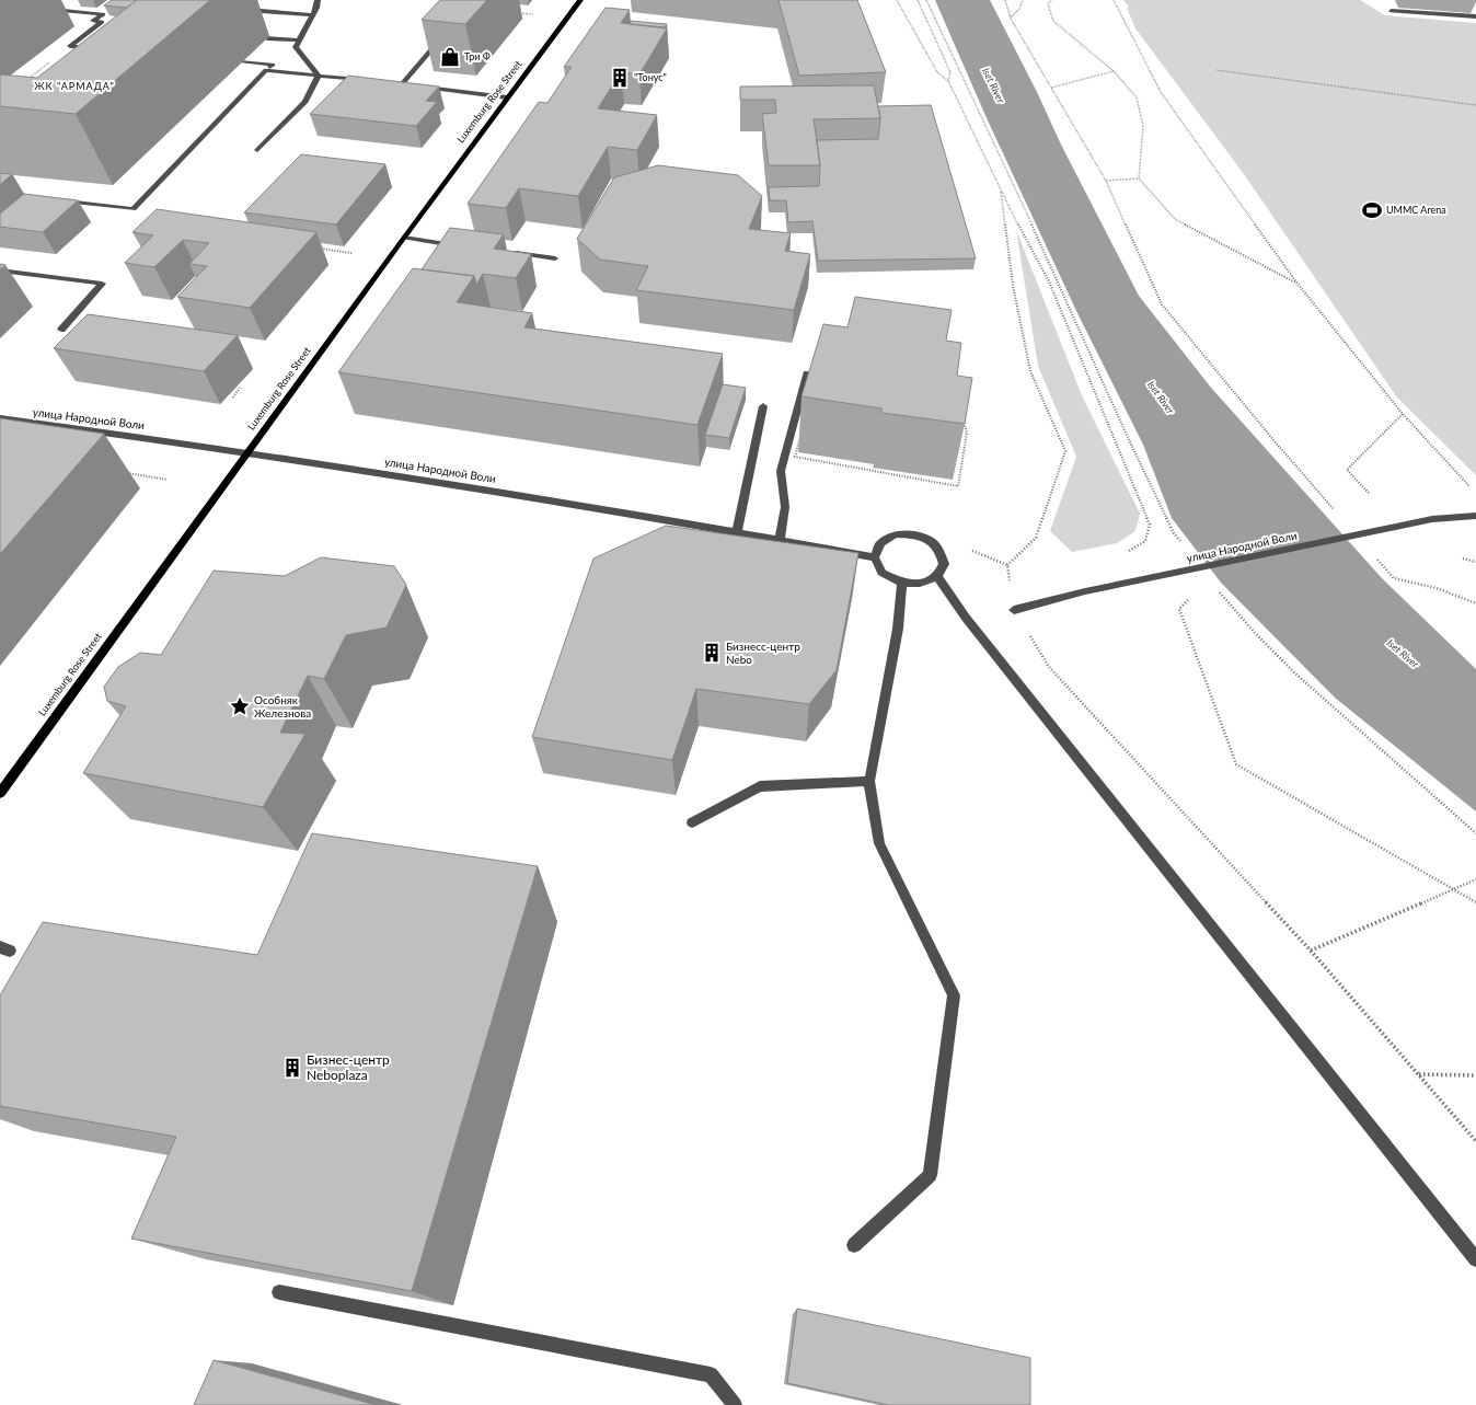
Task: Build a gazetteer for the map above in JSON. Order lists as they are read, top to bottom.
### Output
{
  "streets": {
    "main road": ["Luxemburg Rose Street"],
    "street": ["улица Народной Воли"]
  },
  "crossings": [
    ["Luxemburg Rose Street", "улица Народной Воли"]
  ],
  "districts": ["ЖК \"АРМАДА\""],
  "water": ["Iset River"],
  "places": {
    "shop": ["Три Ф"],
    "building": ["\"Тонус\"", "Бизнесс-центр Nebo", "Бизнес-центр Neboplaza"],
    "sports": ["UMMC Arena"],
    "place": ["Особняк Железнова"]
  }
}
